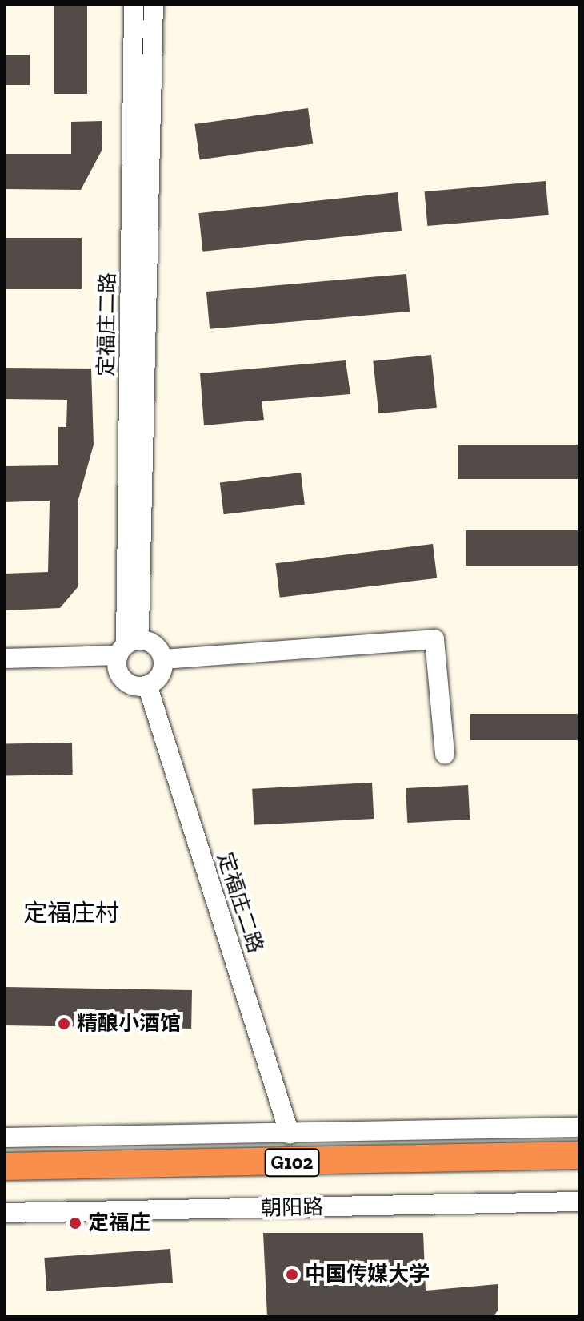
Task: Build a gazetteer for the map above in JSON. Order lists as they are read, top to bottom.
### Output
{
  "streets": {
    "highway": ["G102", "朝阳路"],
    "street": ["定福庄二路"]
  },
  "districts": ["定福庄村"],
  "places": ["精酿小酒馆", "定福庄", "中国传媒大学"]
}
